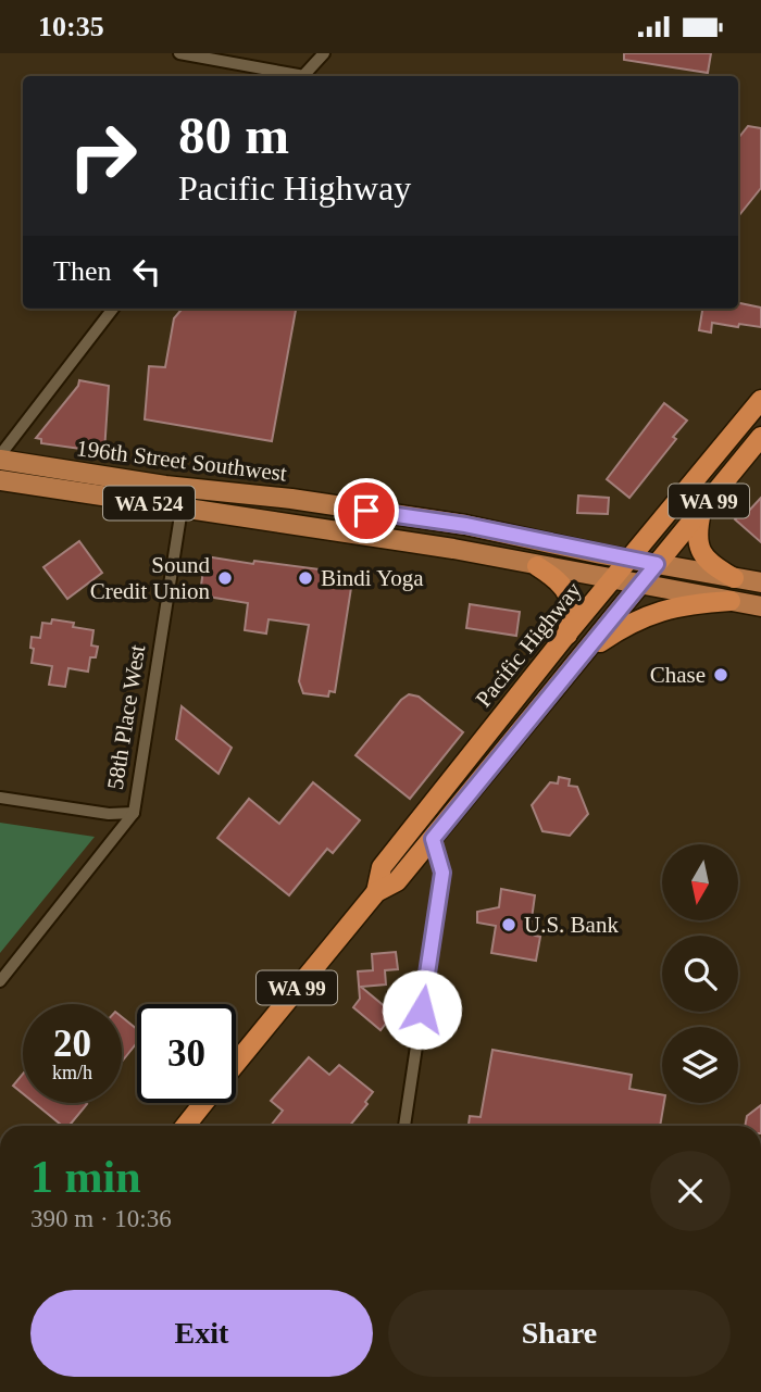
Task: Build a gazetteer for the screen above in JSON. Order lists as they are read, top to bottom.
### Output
{
  "streets": {
    "highway": ["WA 99", "Pacific Highway"],
    "main road": ["196th Street Southwest", "WA 524"],
    "street": ["58th Place West"]
  },
  "crossings": [
    ["196th Street Southwest", "Pacific Highway"],
    ["196th Street Southwest", "58th Place West"]
  ],
  "places": [
    "Sound Credit Union",
    "Bindi Yoga",
    "Chase",
    "U.S. Bank"
  ],
  "north": "bottom",
  "page": {
    "status": "10:35",
    "turn": ["80 m", "Pacific Highway"],
    "then": "Then",
    "speed": "20 km/h",
    "limit": "30",
    "heading": ["1 min", "390 m · 10:36"],
    "buttons": ["Exit", "Share"]
  }
}
